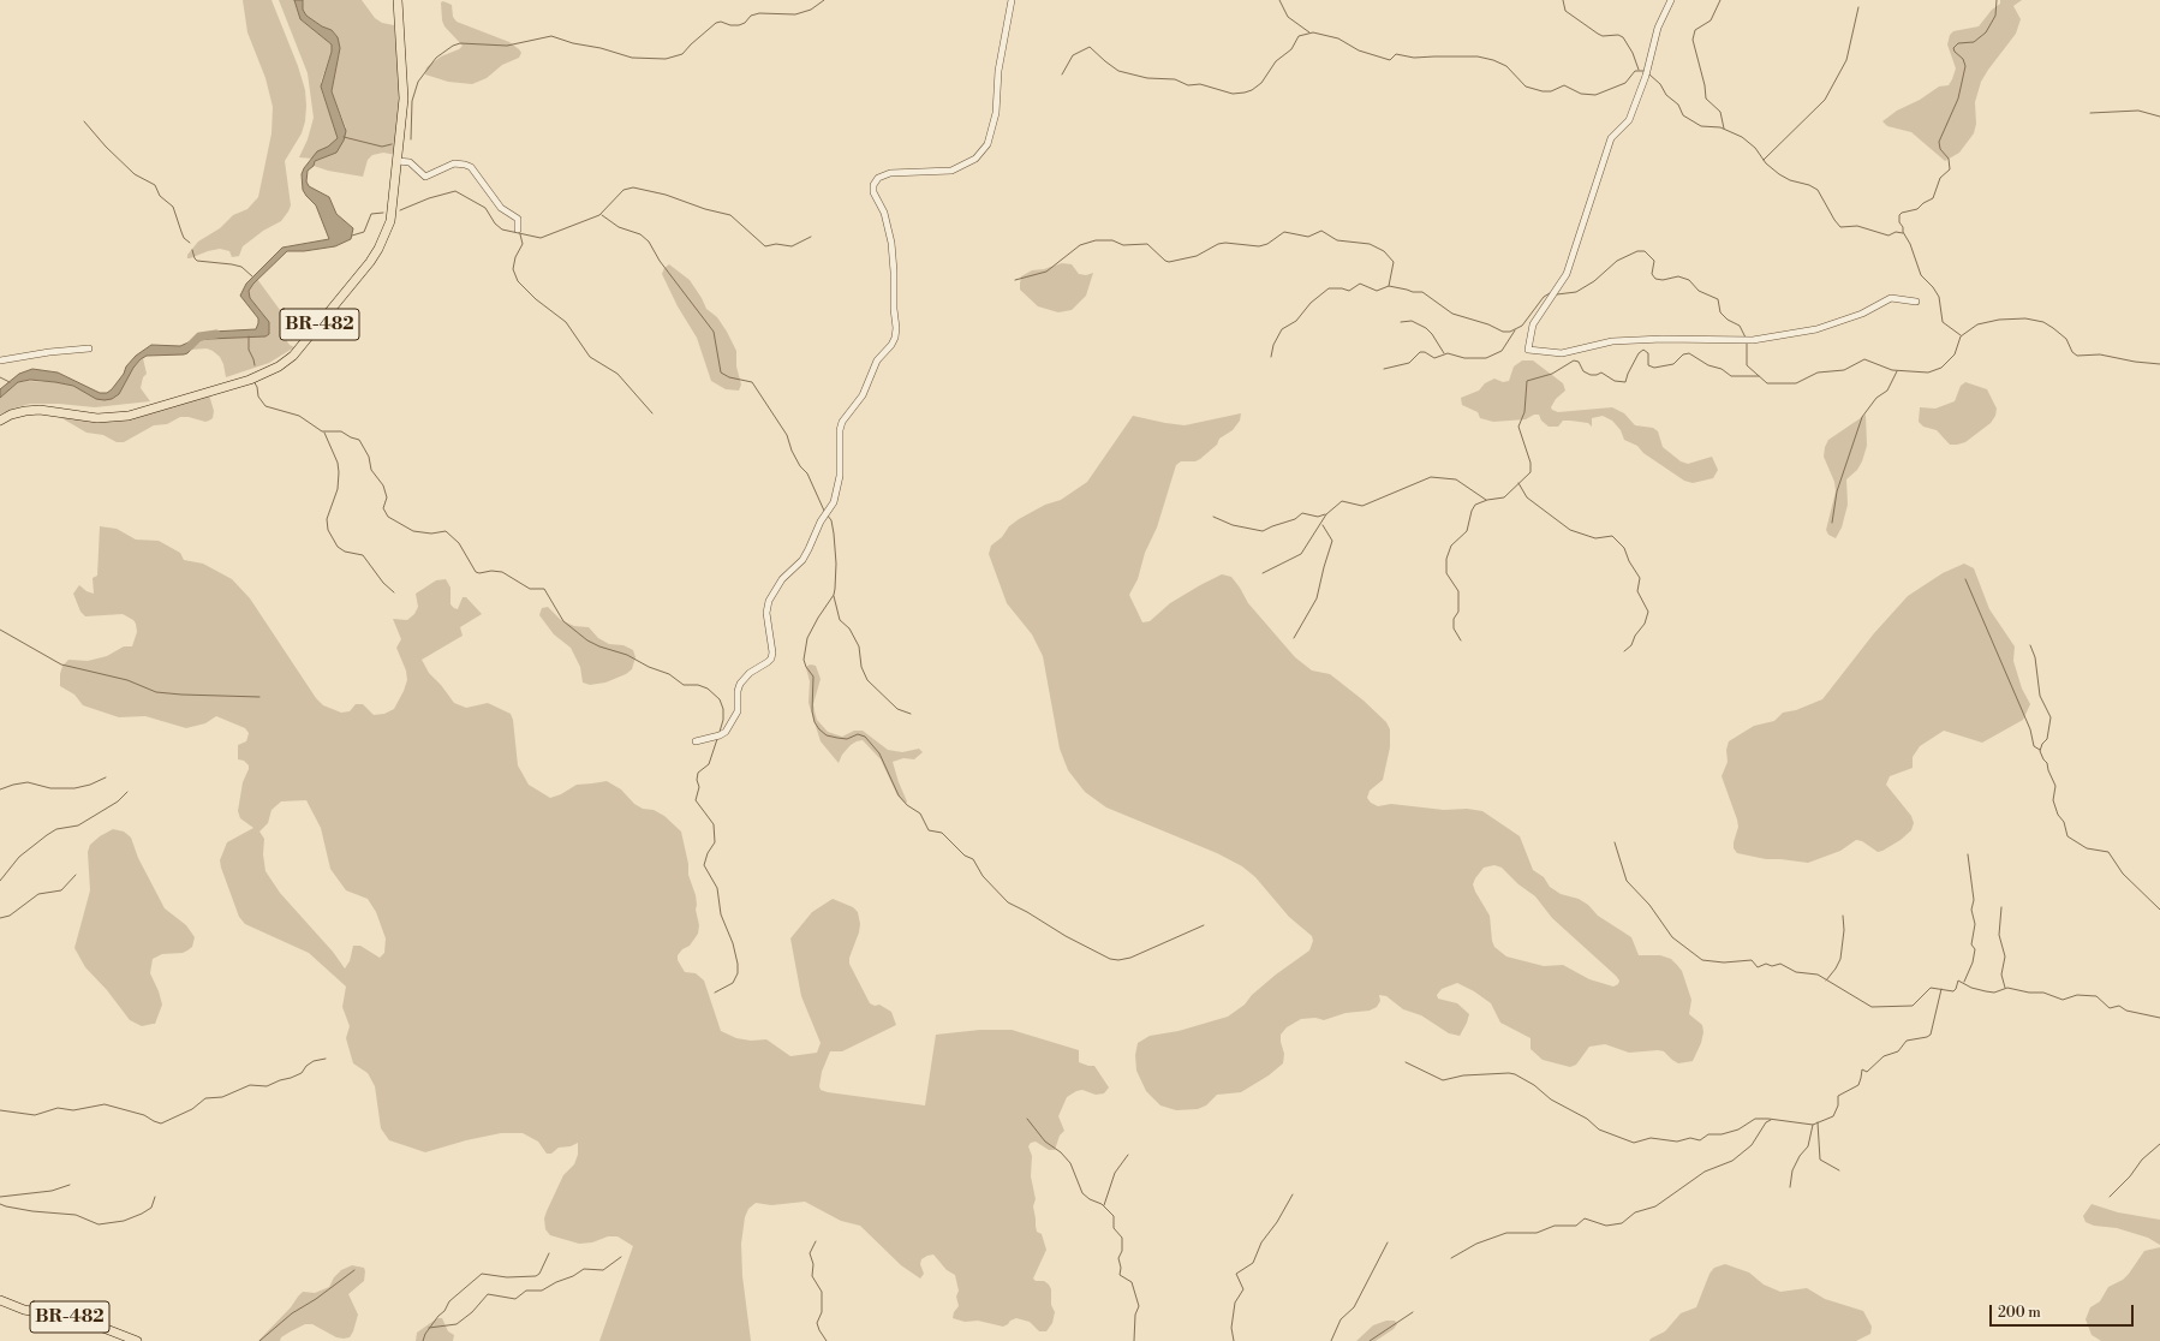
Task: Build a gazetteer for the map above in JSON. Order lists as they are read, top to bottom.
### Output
{
  "streets": {
    "highway": ["BR-482"]
  },
  "scale_bar": "200 m"
}
